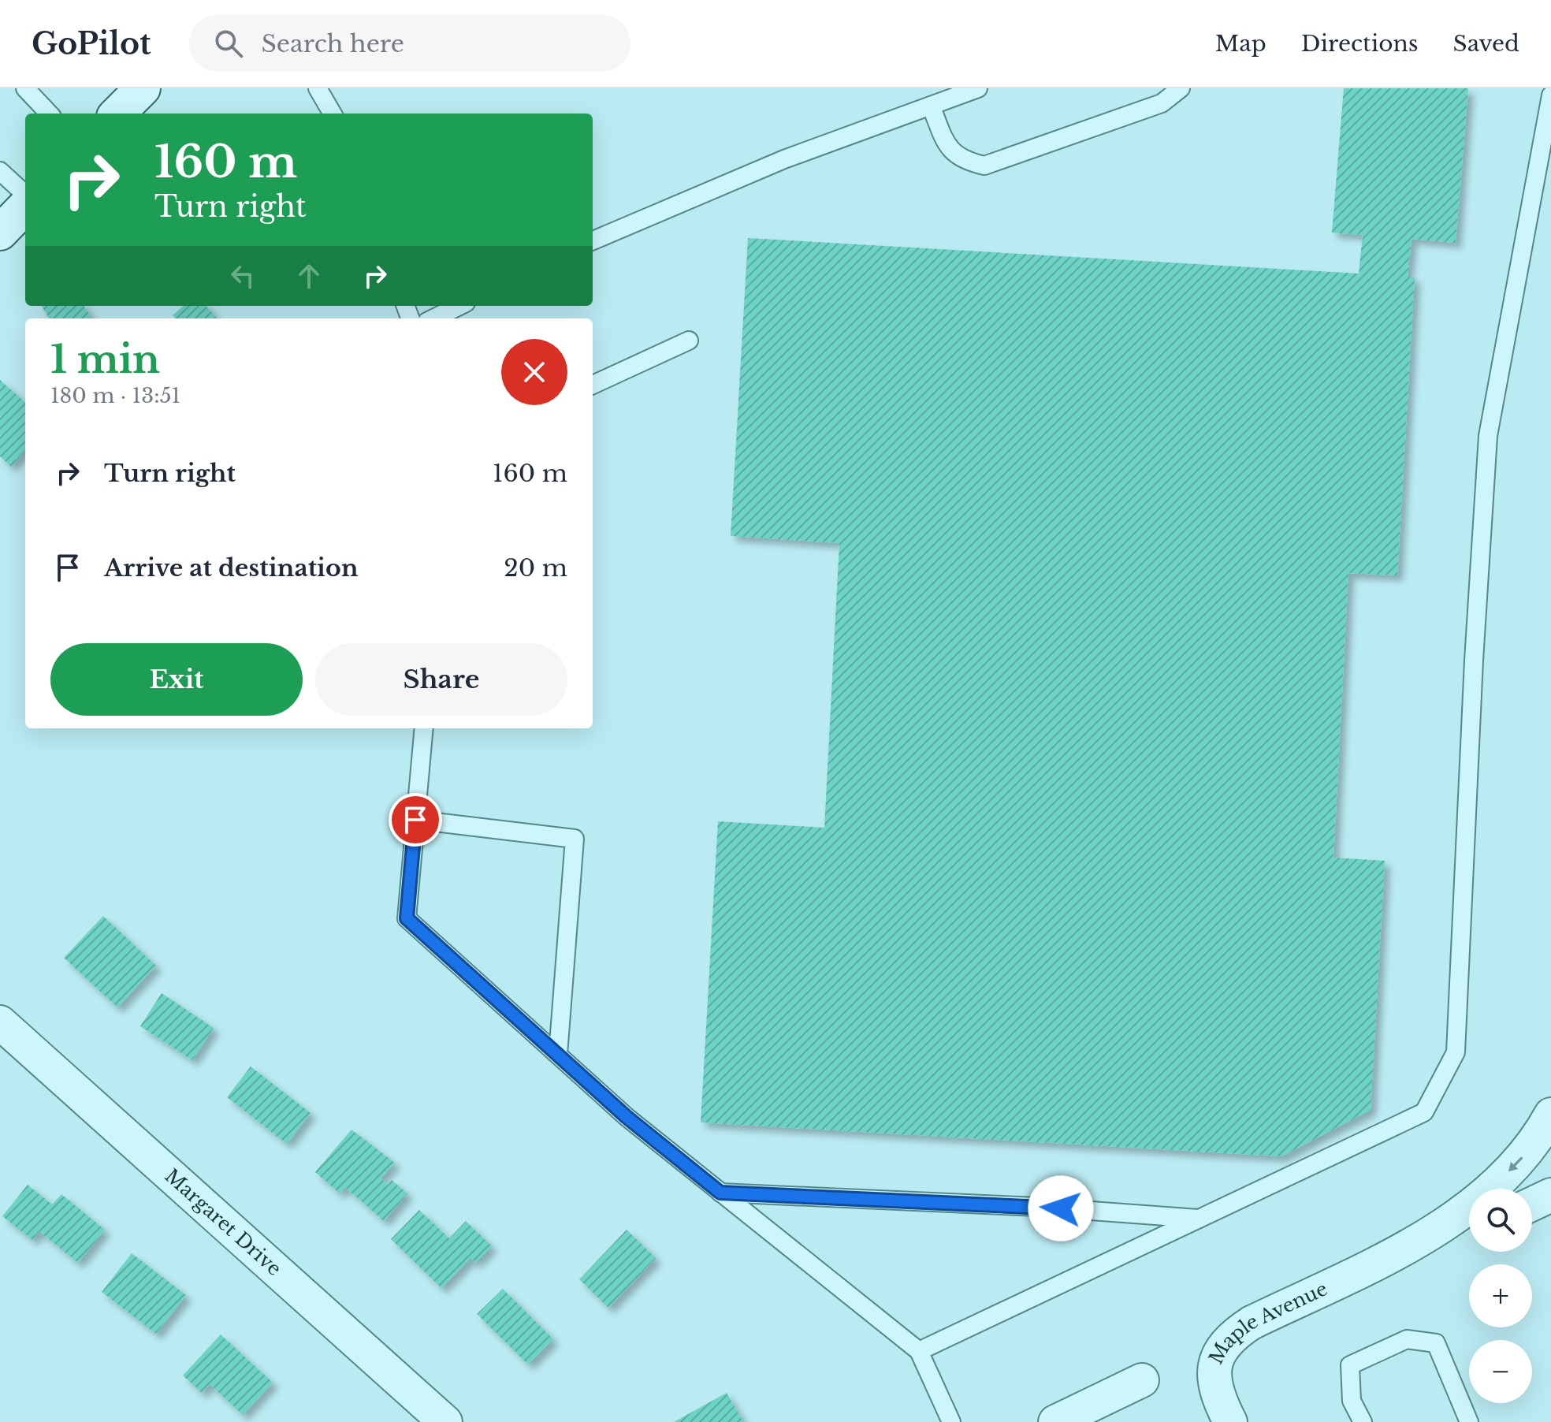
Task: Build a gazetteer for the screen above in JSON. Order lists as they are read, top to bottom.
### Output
{
  "streets": {
    "street": ["Margaret Drive", "Maple Avenue"]
  },
  "page": {
    "header": "GoPilot",
    "search": "Search here",
    "nav": ["Map", "Directions", "Saved"],
    "turn": ["160 m", "Turn right"],
    "heading": ["1 min", "180 m · 13:51"],
    "list": [
      {
        "name": "Turn right",
        "value": "160 m"
      },
      {
        "name": "Arrive at destination",
        "value": "20 m"
      }
    ],
    "buttons": ["Exit", "Share"],
    "map_buttons": ["+", "−"]
  }
}
